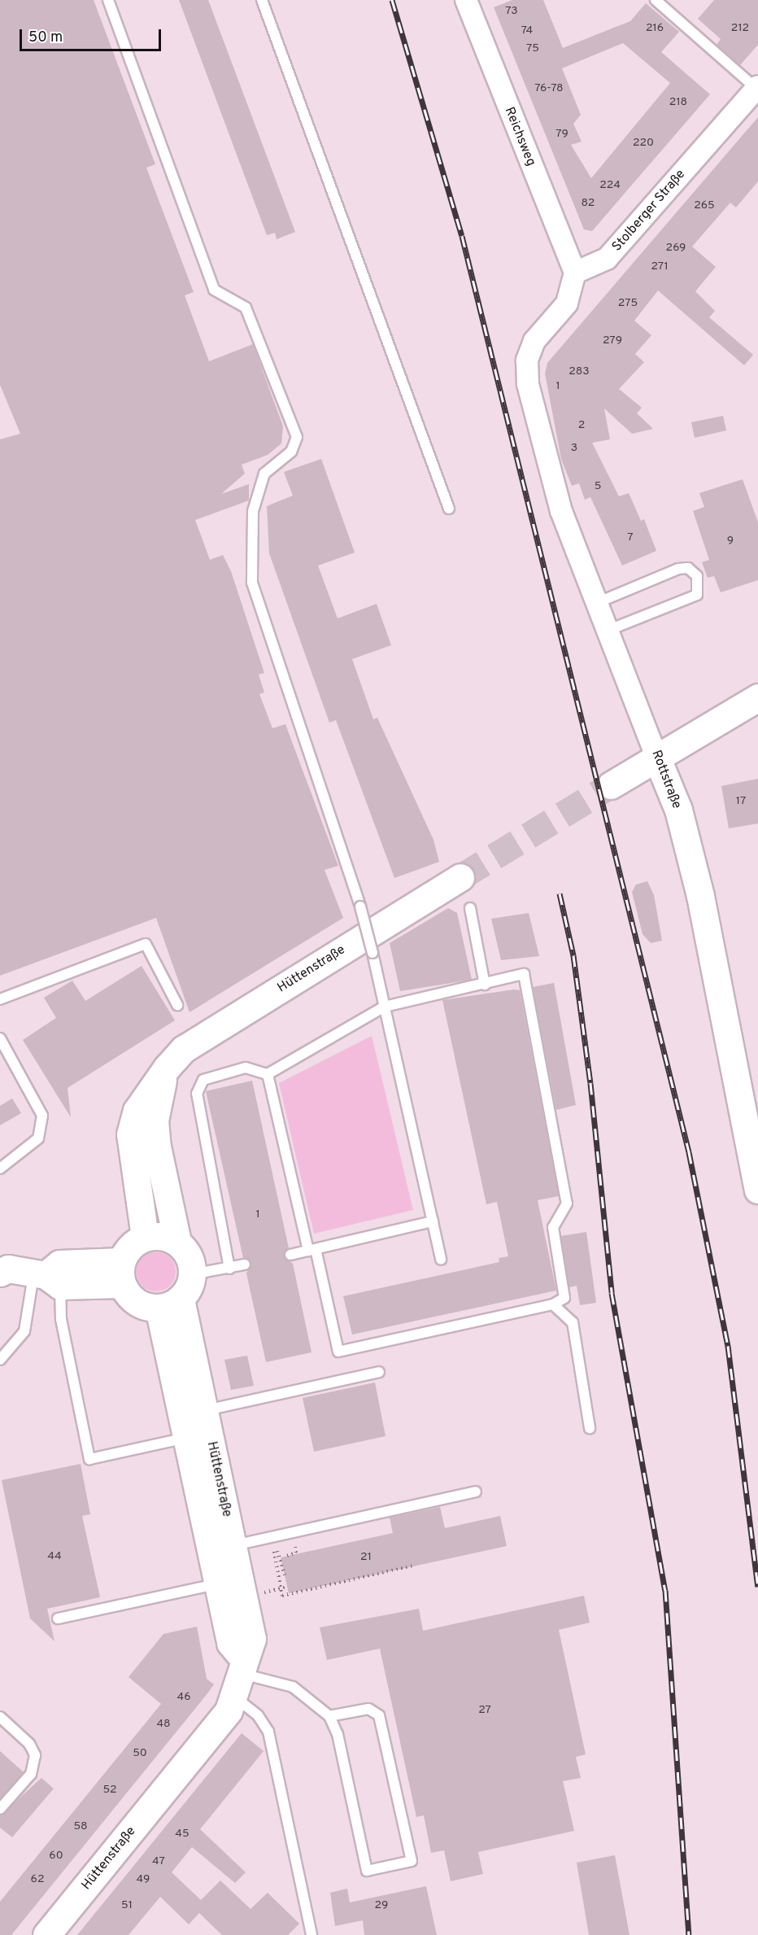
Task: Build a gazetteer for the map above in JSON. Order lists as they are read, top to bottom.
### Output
{
  "streets": {
    "street": [
      "Reichsweg",
      "Stolberger Straße",
      "Rottstraße",
      "Hüttenstraße"
    ]
  },
  "crossings": [
    ["Reichsweg", "Stolberger Straße"],
    ["Reichsweg", "Rottstraße"],
    ["Stolberger Straße", "Rottstraße"]
  ],
  "house_numbers": [
    "73",
    "216",
    "212",
    "74",
    "75",
    "76-78",
    "218",
    "79",
    "220",
    "224",
    "82",
    "265",
    "269",
    "271",
    "275",
    "279",
    "283",
    "1",
    "2",
    "3",
    "5",
    "7",
    "9",
    "17",
    "1",
    "44",
    "21",
    "46",
    "27",
    "48",
    "50",
    "52",
    "58",
    "45",
    "60",
    "47",
    "62",
    "49",
    "51",
    "29"
  ],
  "scale_bar": "50 m"
}
